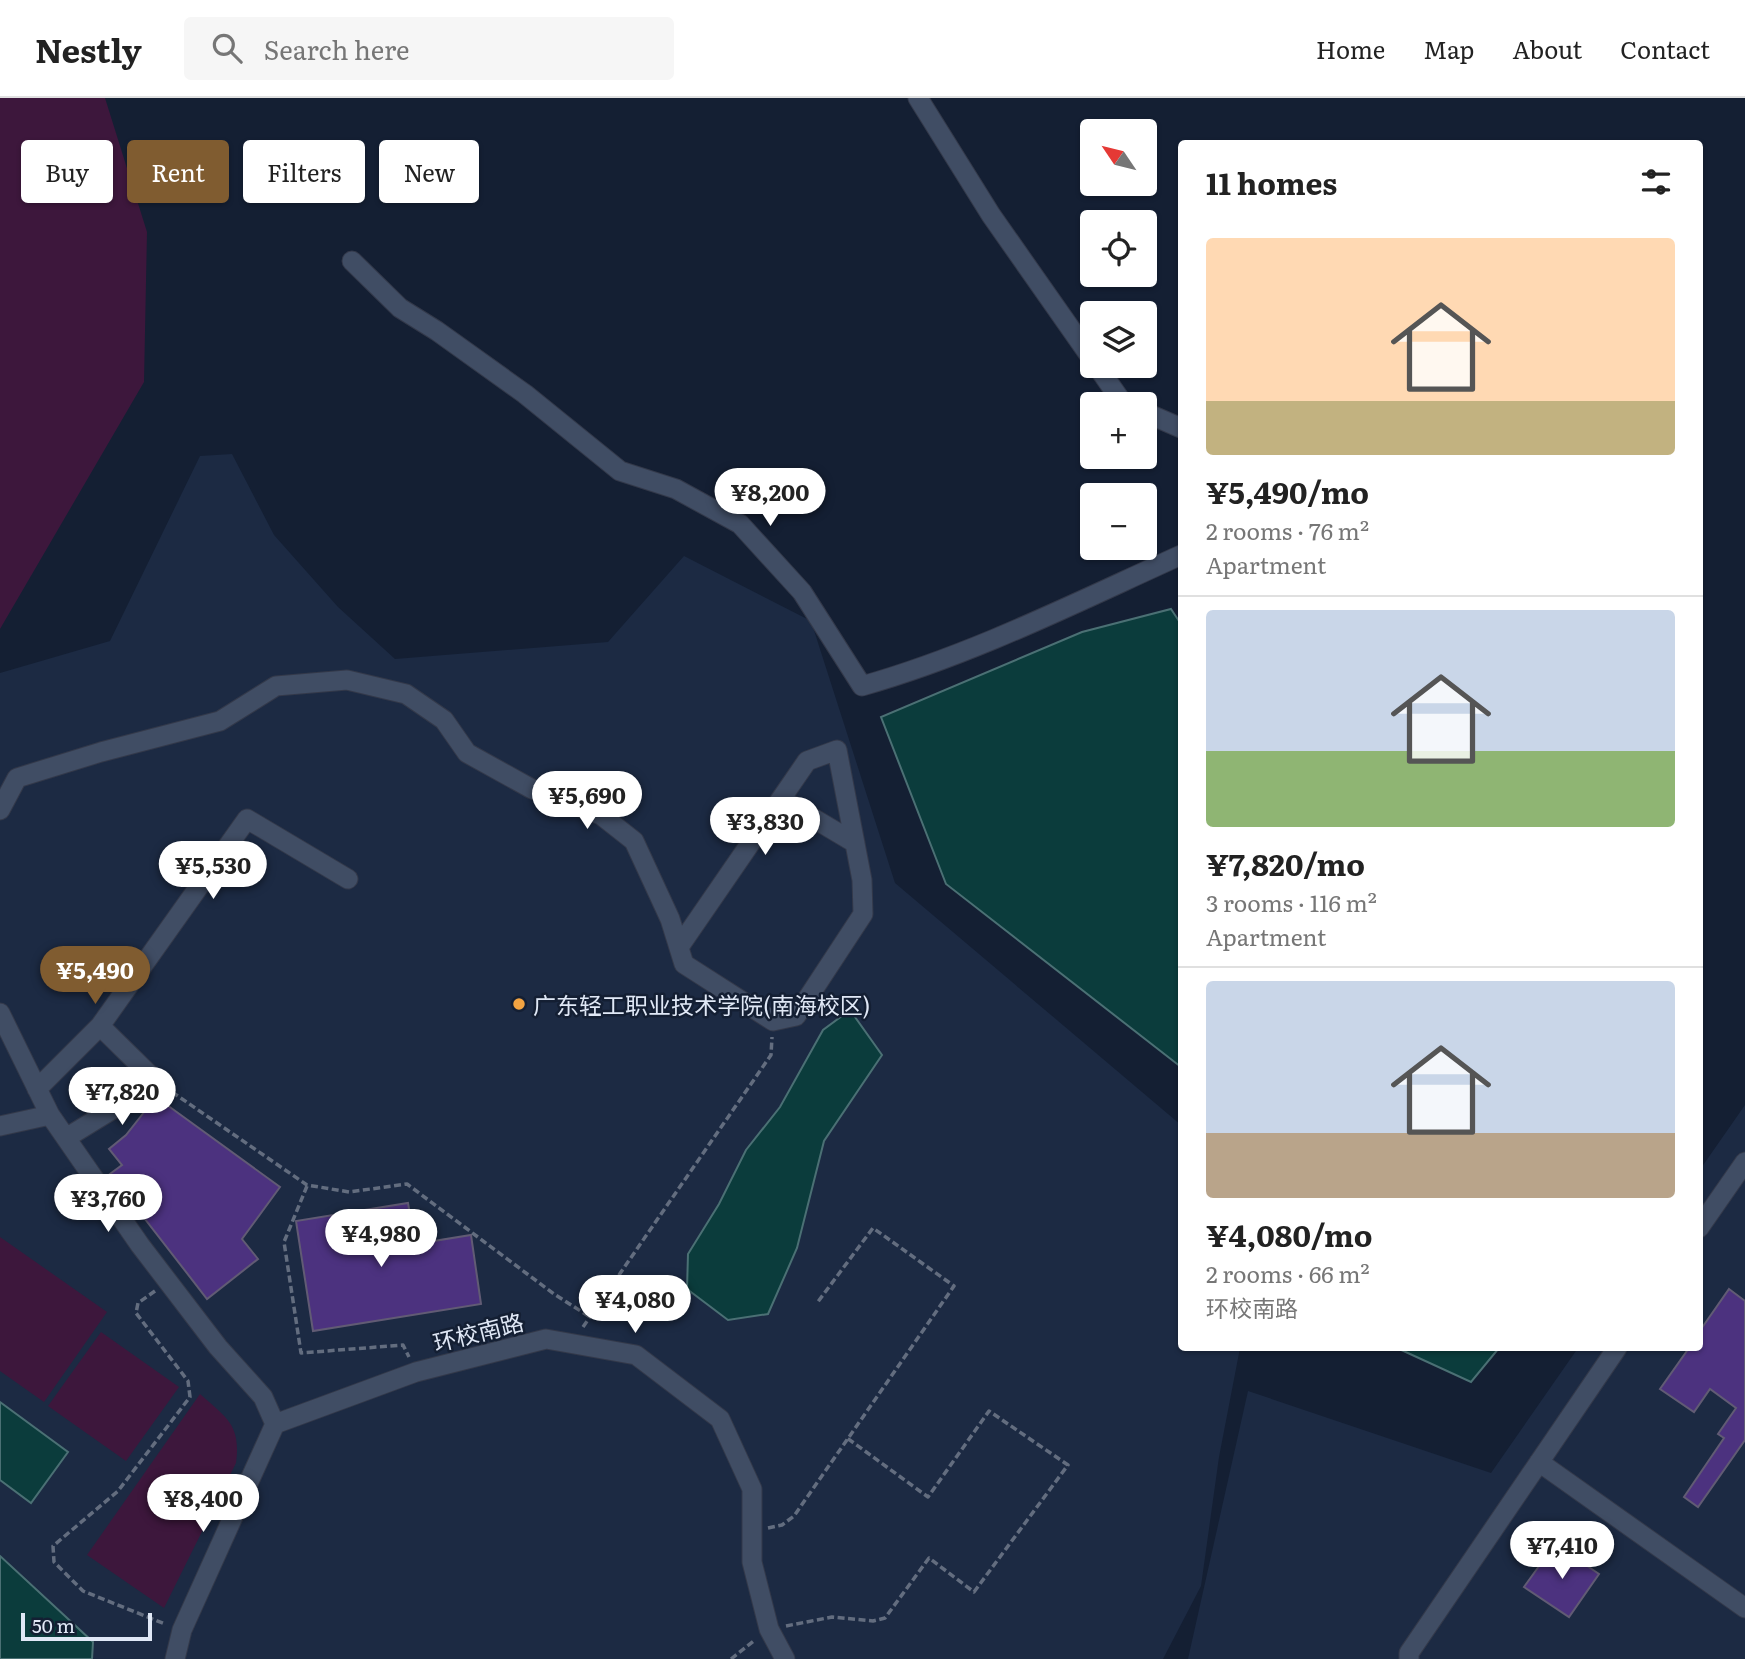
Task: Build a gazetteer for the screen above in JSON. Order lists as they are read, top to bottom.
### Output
{
  "streets": {
    "street": ["环校南路"]
  },
  "places": ["广东轻工职业技术学院(南海校区)"],
  "scale_bar": "50 m",
  "north": "top left",
  "page": {
    "header": "Nestly",
    "search": "Search here",
    "nav": [
      "Home",
      "Map",
      "About",
      "Contact"
    ],
    "map_buttons": ["+", "−"],
    "chip": [
      "Buy",
      "Rent",
      "Filters",
      "New"
    ],
    "heading": "11 homes",
    "list": [
      {
        "name": "¥5,490/mo",
        "note": "2 rooms · 76 m² · Apartment"
      },
      {
        "name": "¥7,820/mo",
        "note": "3 rooms · 116 m² · Apartment"
      },
      {
        "name": "¥4,080/mo",
        "note": "2 rooms · 66 m² · 环校南路"
      }
    ],
    "price": [
      "¥8,200",
      "¥5,690",
      "¥3,830",
      "¥5,530",
      "¥5,490",
      "¥7,820",
      "¥3,760",
      "¥4,980",
      "¥4,080",
      "¥8,400",
      "¥7,410"
    ],
    "scale": "50 m"
  }
}
